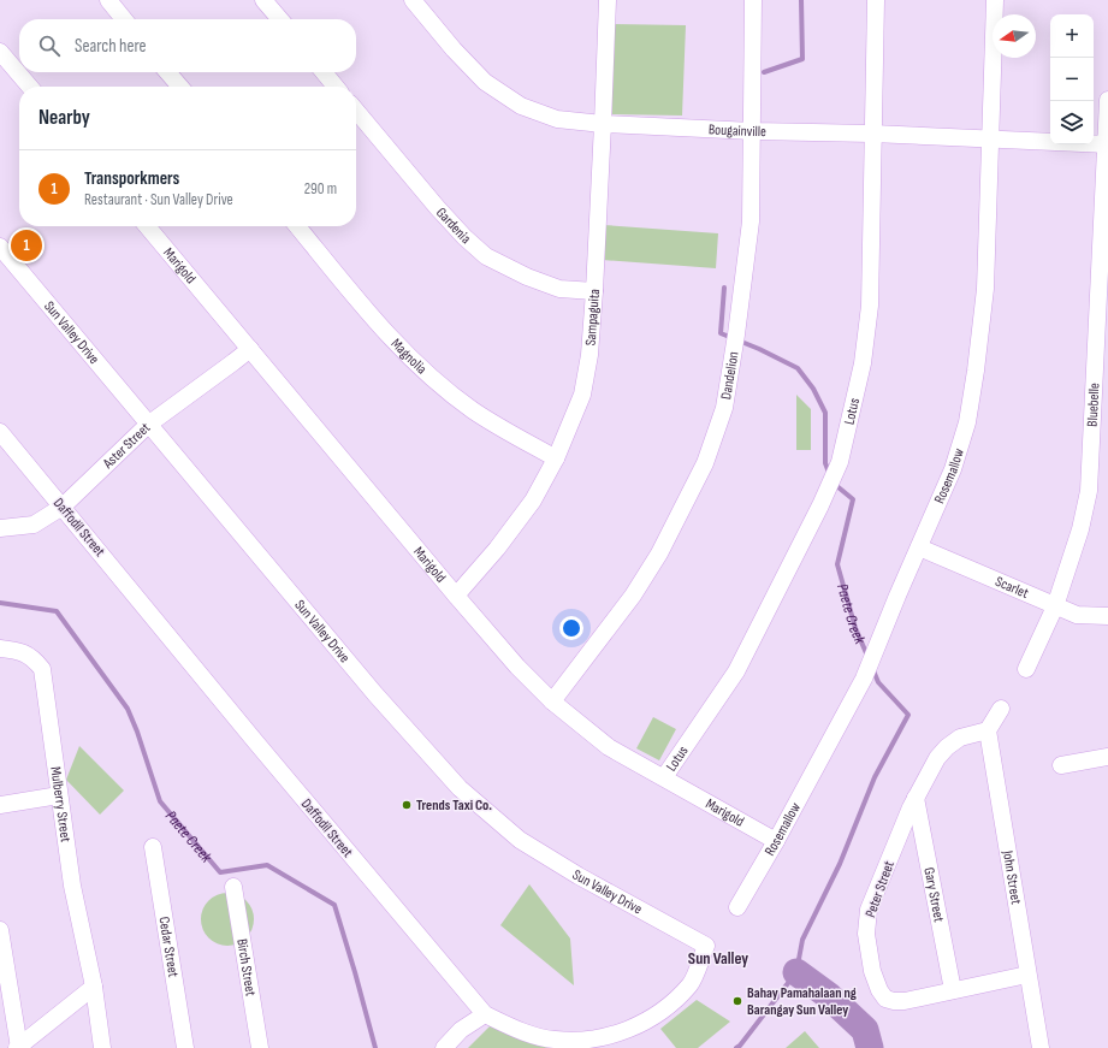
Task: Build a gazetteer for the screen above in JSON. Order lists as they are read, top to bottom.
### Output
{
  "streets": {
    "street": [
      "Bougainville",
      "Gardenia",
      "Marigold",
      "Sampaguita",
      "Sun Valley Drive",
      "Magnolia",
      "Dandelion",
      "Bluebelle",
      "Lotus",
      "Aster Street",
      "Rosemallow",
      "Daffodil Street",
      "Scarlet",
      "Mulberry Street",
      "John Street",
      "Peter Street",
      "Gary Street",
      "Cedar Street",
      "Birch Street"
    ]
  },
  "crossings": [
    ["Bougainville", "Sampaguita"],
    ["Bougainville", "Dandelion"],
    ["Bougainville", "Bluebelle"],
    ["Bougainville", "Lotus"],
    ["Bougainville", "Rosemallow"],
    ["Gardenia", "Sampaguita"],
    ["Marigold", "Sampaguita"],
    ["Marigold", "Dandelion"],
    ["Marigold", "Lotus"],
    ["Marigold", "Aster Street"],
    ["Marigold", "Rosemallow"],
    ["Sampaguita", "Magnolia"],
    ["Sun Valley Drive", "Aster Street"],
    ["Sun Valley Drive", "Daffodil Street"],
    ["Bluebelle", "Scarlet"],
    ["Aster Street", "Daffodil Street"],
    ["Rosemallow", "Scarlet"],
    ["John Street", "Peter Street"],
    ["Peter Street", "Gary Street"]
  ],
  "districts": ["Sun Valley"],
  "water": ["Paete Creek"],
  "places": ["Trends Taxi Co.", "Bahay Pamahalaan ng Barangay Sun Valley"],
  "north": "left",
  "page": {
    "map_buttons": ["+", "−"],
    "search": "Search here",
    "heading": "Nearby",
    "list": [
      {
        "mark": "1",
        "name": "Transporkmers",
        "note": "Restaurant · Sun Valley Drive",
        "value": "290 m"
      }
    ],
    "pins": "1"
  }
}
